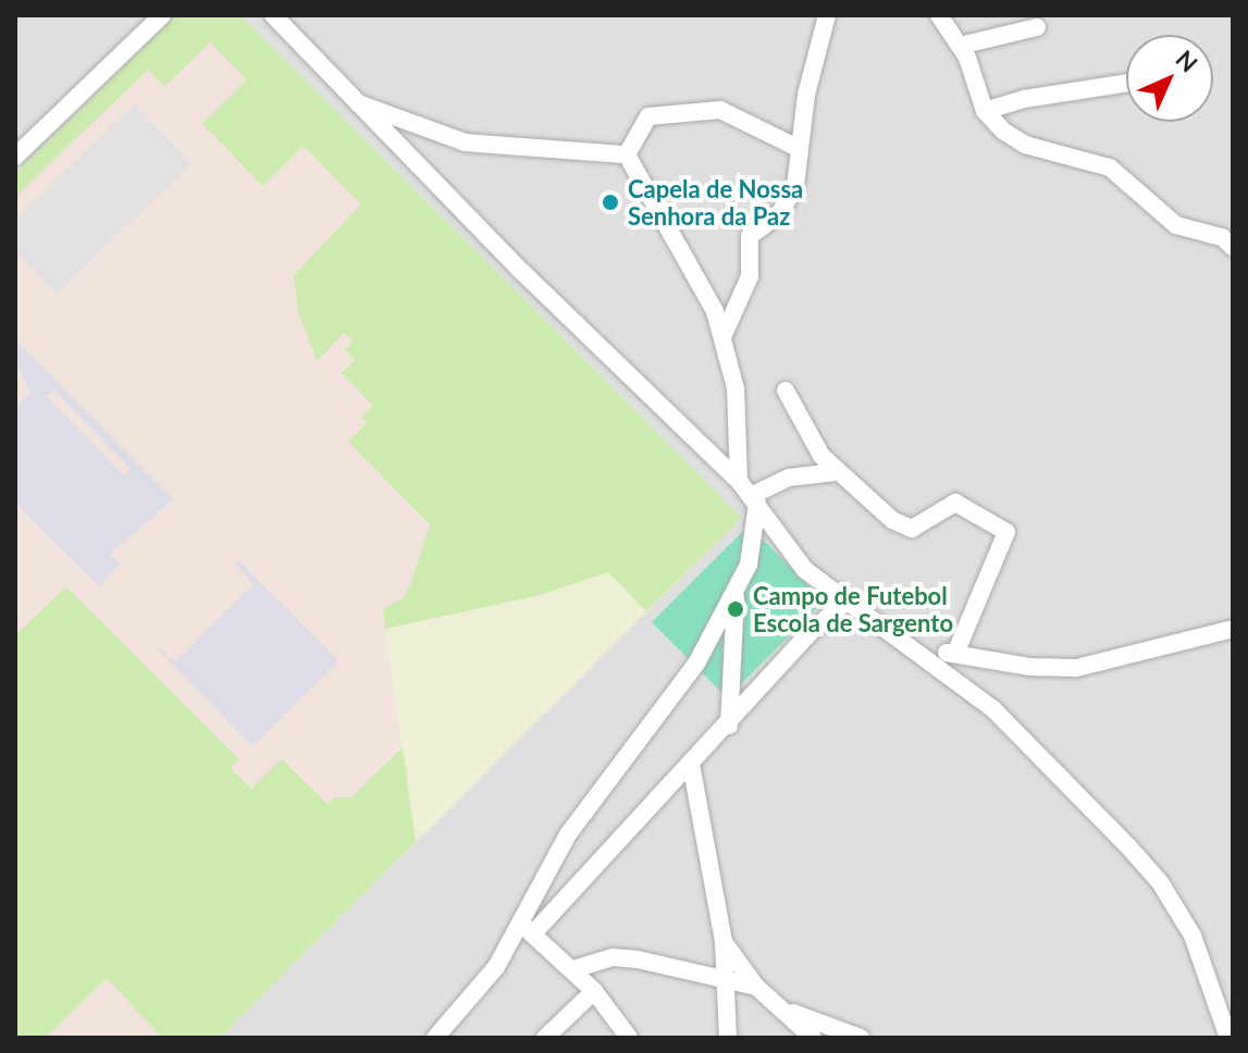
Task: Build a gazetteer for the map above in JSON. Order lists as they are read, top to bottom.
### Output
{
  "places": ["Capela de Nossa Senhora da Paz", "Campo de Futebol Escola de Sargento"],
  "north": "top right"
}
